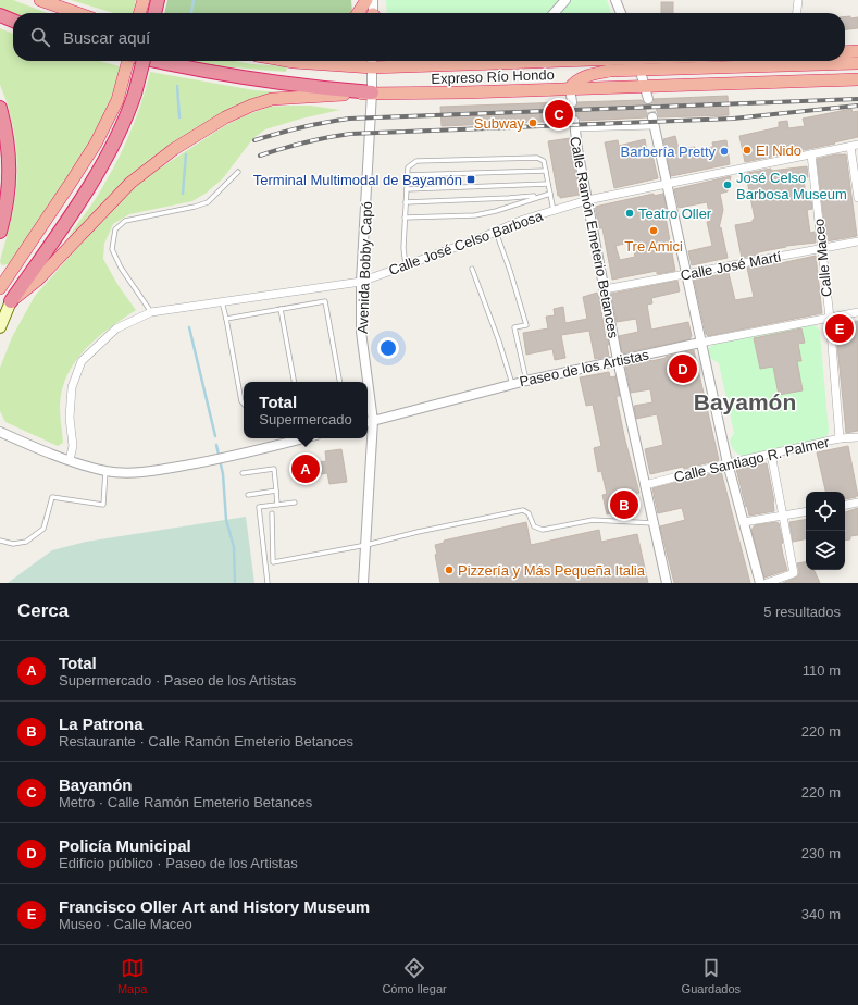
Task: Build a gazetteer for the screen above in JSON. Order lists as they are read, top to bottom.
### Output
{
  "streets": {
    "highway": ["Expreso Río Hondo"],
    "street": [
      "Calle Ramón Emeterio Betances",
      "Calle José Celso Barbosa",
      "Calle Maceo",
      "Calle José Martí",
      "Avenida Bobby Capó",
      "Paseo de los Artistas",
      "Calle Santiago R. Palmer"
    ]
  },
  "crossings": [
    ["Expreso Río Hondo", "Avenida Bobby Capó"],
    ["Calle Ramón Emeterio Betances", "Calle José Celso Barbosa"],
    ["Calle Ramón Emeterio Betances", "Calle José Martí"],
    ["Calle Ramón Emeterio Betances", "Paseo de los Artistas"],
    ["Calle Ramón Emeterio Betances", "Calle Santiago R. Palmer"],
    ["Calle José Celso Barbosa", "Calle Maceo"],
    ["Calle José Celso Barbosa", "Avenida Bobby Capó"],
    ["Calle Maceo", "Calle José Martí"],
    ["Calle Maceo", "Paseo de los Artistas"],
    ["Calle Maceo", "Calle Santiago R. Palmer"],
    ["Avenida Bobby Capó", "Paseo de los Artistas"]
  ],
  "districts": ["Bayamón"],
  "places": {
    "other": [
      "Subway",
      "El Nido",
      "Barbería Pretty",
      "José Celso Barbosa Museum",
      "Teatro Oller",
      "Tre Amici",
      "Pizzería y Más Pequeña Italia"
    ],
    "transit": ["Terminal Multimodal de Bayamón"]
  },
  "page": {
    "search": "Buscar aquí",
    "pins": [
      "C",
      "E",
      "D",
      "A",
      "B"
    ],
    "popup": ["Total", "Supermercado"],
    "heading": ["Cerca", "5 resultados"],
    "list": [
      {
        "mark": "A",
        "name": "Total",
        "note": "Supermercado · Paseo de los Artistas",
        "value": "110 m"
      },
      {
        "mark": "B",
        "name": "La Patrona",
        "note": "Restaurante · Calle Ramón Emeterio Betances",
        "value": "220 m"
      },
      {
        "mark": "C",
        "name": "Bayamón",
        "note": "Metro · Calle Ramón Emeterio Betances",
        "value": "220 m"
      },
      {
        "mark": "D",
        "name": "Policía Municipal",
        "note": "Edificio público · Paseo de los Artistas",
        "value": "230 m"
      },
      {
        "mark": "E",
        "name": "Francisco Oller Art and History Museum",
        "note": "Museo · Calle Maceo",
        "value": "340 m"
      }
    ],
    "nav": ["Mapa", "Cómo llegar", "Guardados"]
  }
}
